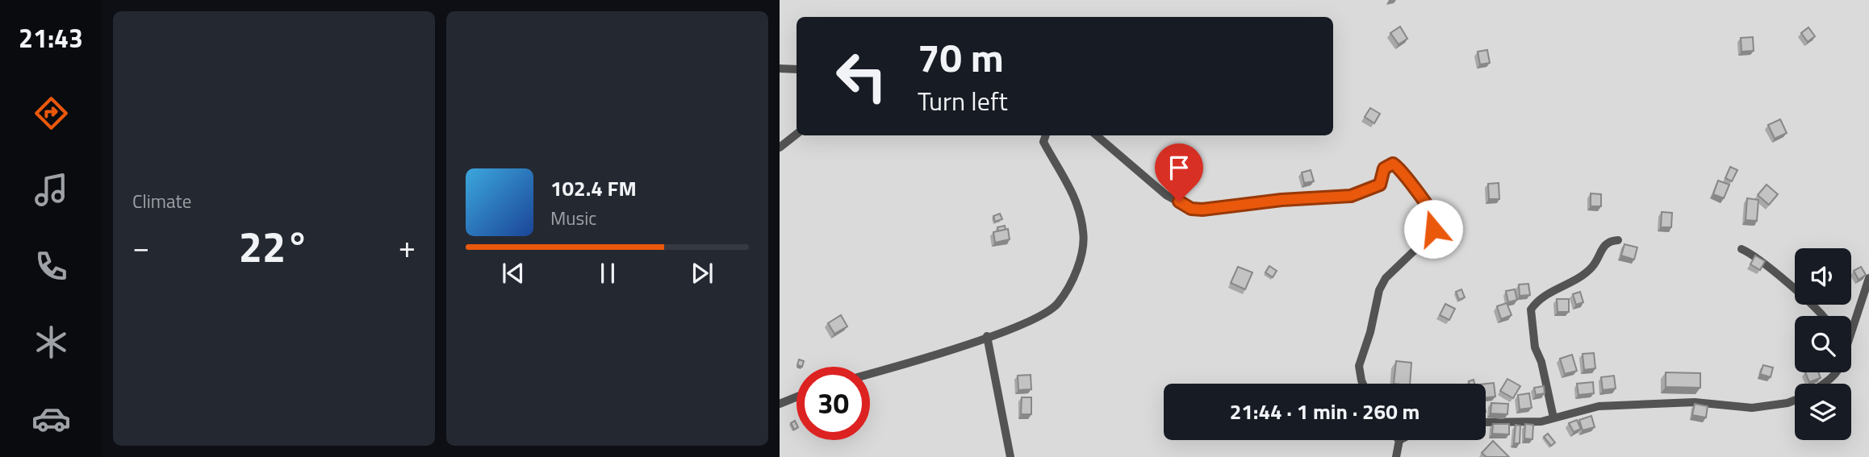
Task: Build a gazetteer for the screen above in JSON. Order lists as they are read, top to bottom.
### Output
{
  "page": {
    "tabs": "21:43",
    "tile": "Climate",
    "turn": ["70 m", "Turn left"],
    "song": ["102.4 FM", "Music"],
    "heat": ["−", "22°", "+"],
    "limit": "30",
    "trip": "21:44 · 1 min · 260 m"
  }
}
